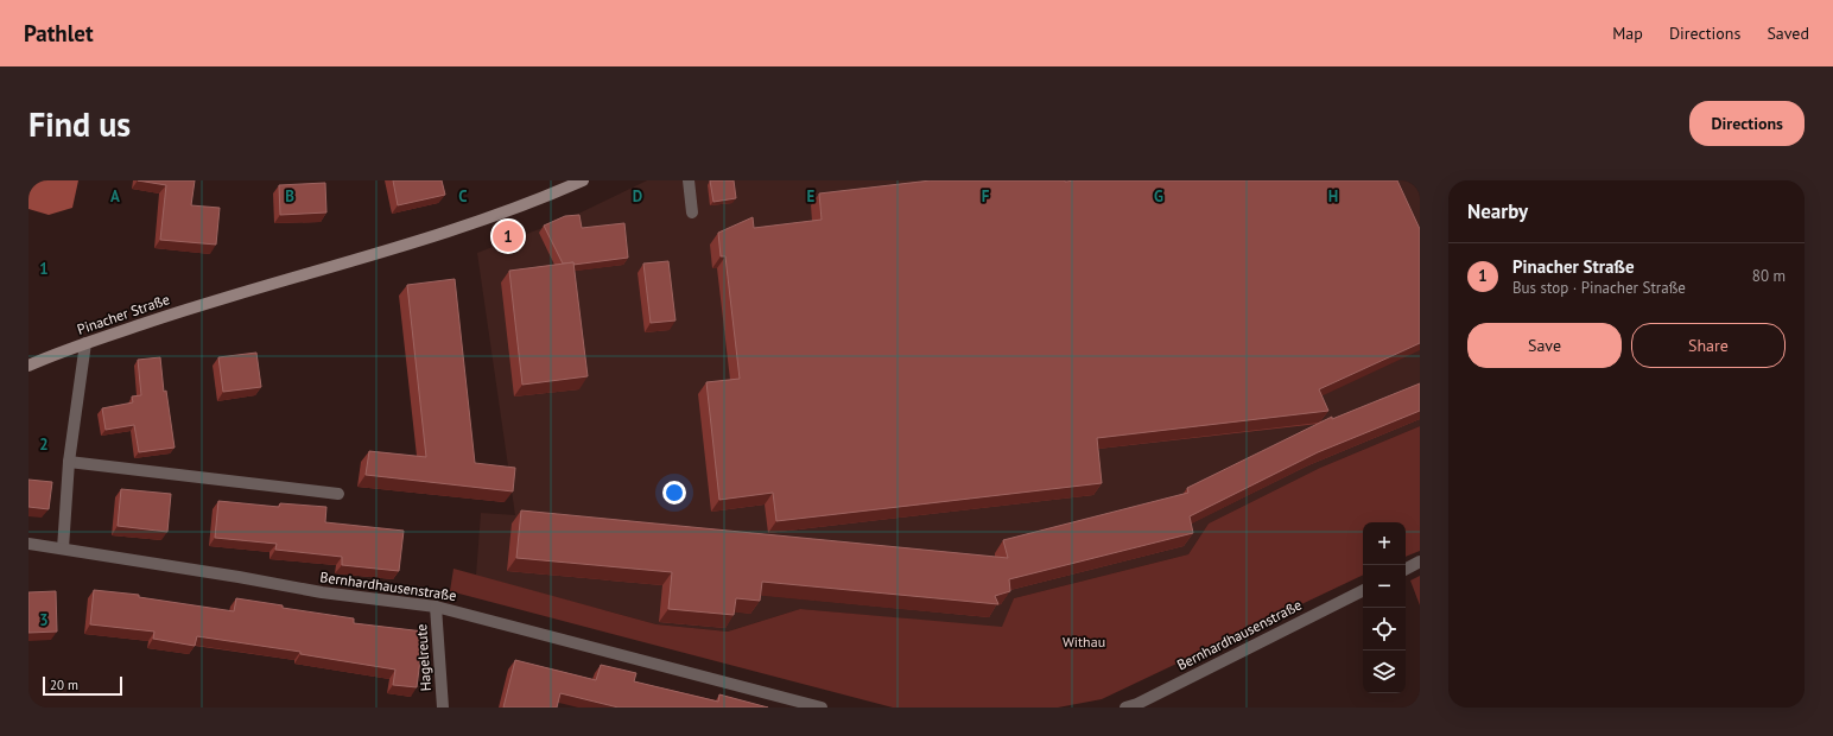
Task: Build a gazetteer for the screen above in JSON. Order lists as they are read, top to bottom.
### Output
{
  "streets": {
    "street": ["Pinacher Straße", "Bernhardhausenstraße", "Hagelreute"]
  },
  "crossings": [
    ["Bernhardhausenstraße", "Hagelreute"]
  ],
  "parks": ["Withau"],
  "scale_bar": "20 m",
  "page": {
    "header": "Pathlet",
    "nav": ["Map", "Directions", "Saved"],
    "buttons": [
      "Directions",
      ["Save", "Share"]
    ],
    "title": "Find us",
    "heading": "Nearby",
    "pins": "1",
    "list": [
      {
        "mark": "1",
        "name": "Pinacher Straße",
        "note": "Bus stop · Pinacher Straße",
        "value": "80 m"
      }
    ],
    "map_buttons": ["+", "−"],
    "scale": "20 m"
  },
  "grid": {
    "columns": [
      "A",
      "B",
      "C",
      "D",
      "E",
      "F",
      "G",
      "H"
    ],
    "rows": ["1", "2", "3"]
  }
}
